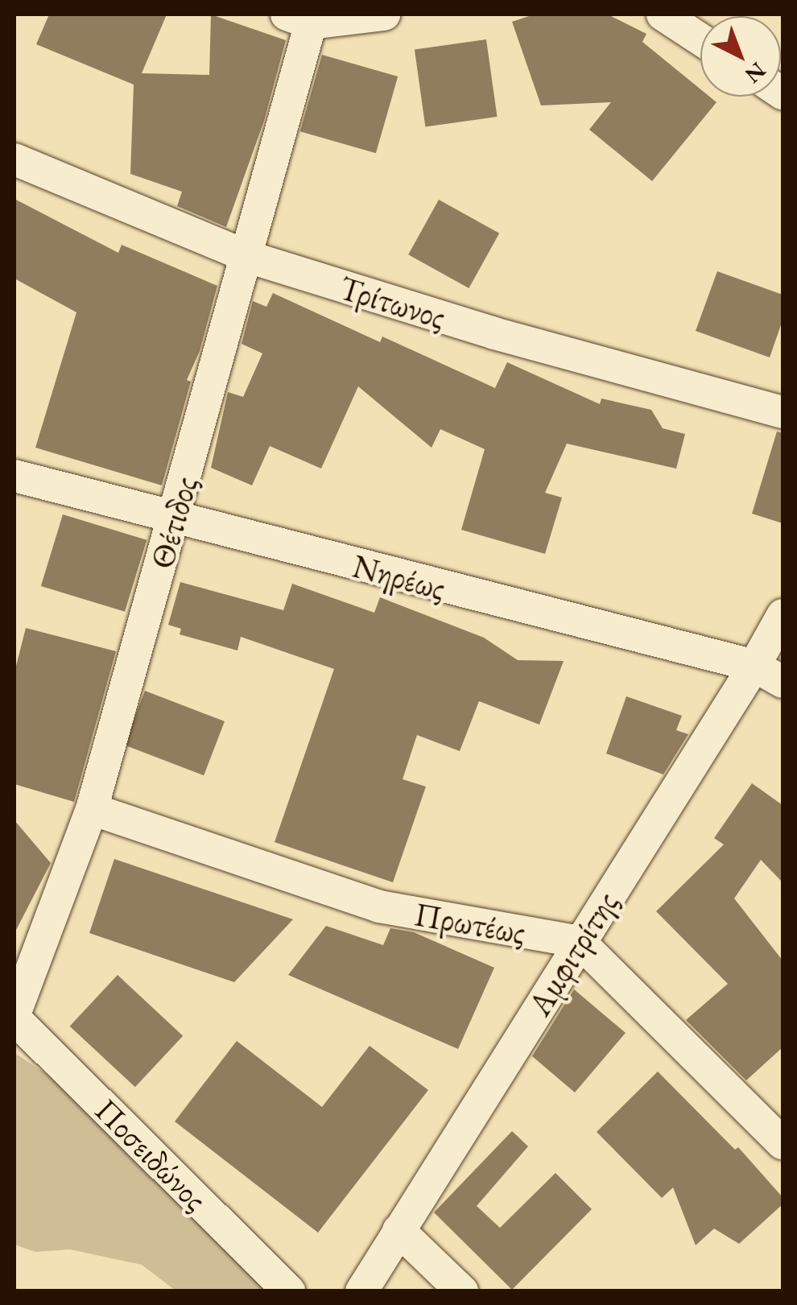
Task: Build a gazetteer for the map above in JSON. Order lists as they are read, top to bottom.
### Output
{
  "streets": {
    "street": [
      "Τρίτωνος",
      "Θέτιδος",
      "Νηρέως",
      "Πρωτέως",
      "Αμφιτρίτης",
      "Ποσειδώνος"
    ]
  },
  "crossings": [
    ["Τρίτωνος", "Θέτιδος"],
    ["Θέτιδος", "Νηρέως"],
    ["Θέτιδος", "Πρωτέως"],
    ["Θέτιδος", "Ποσειδώνος"],
    ["Νηρέως", "Αμφιτρίτης"],
    ["Πρωτέως", "Αμφιτρίτης"]
  ],
  "north": "bottom right"
}
